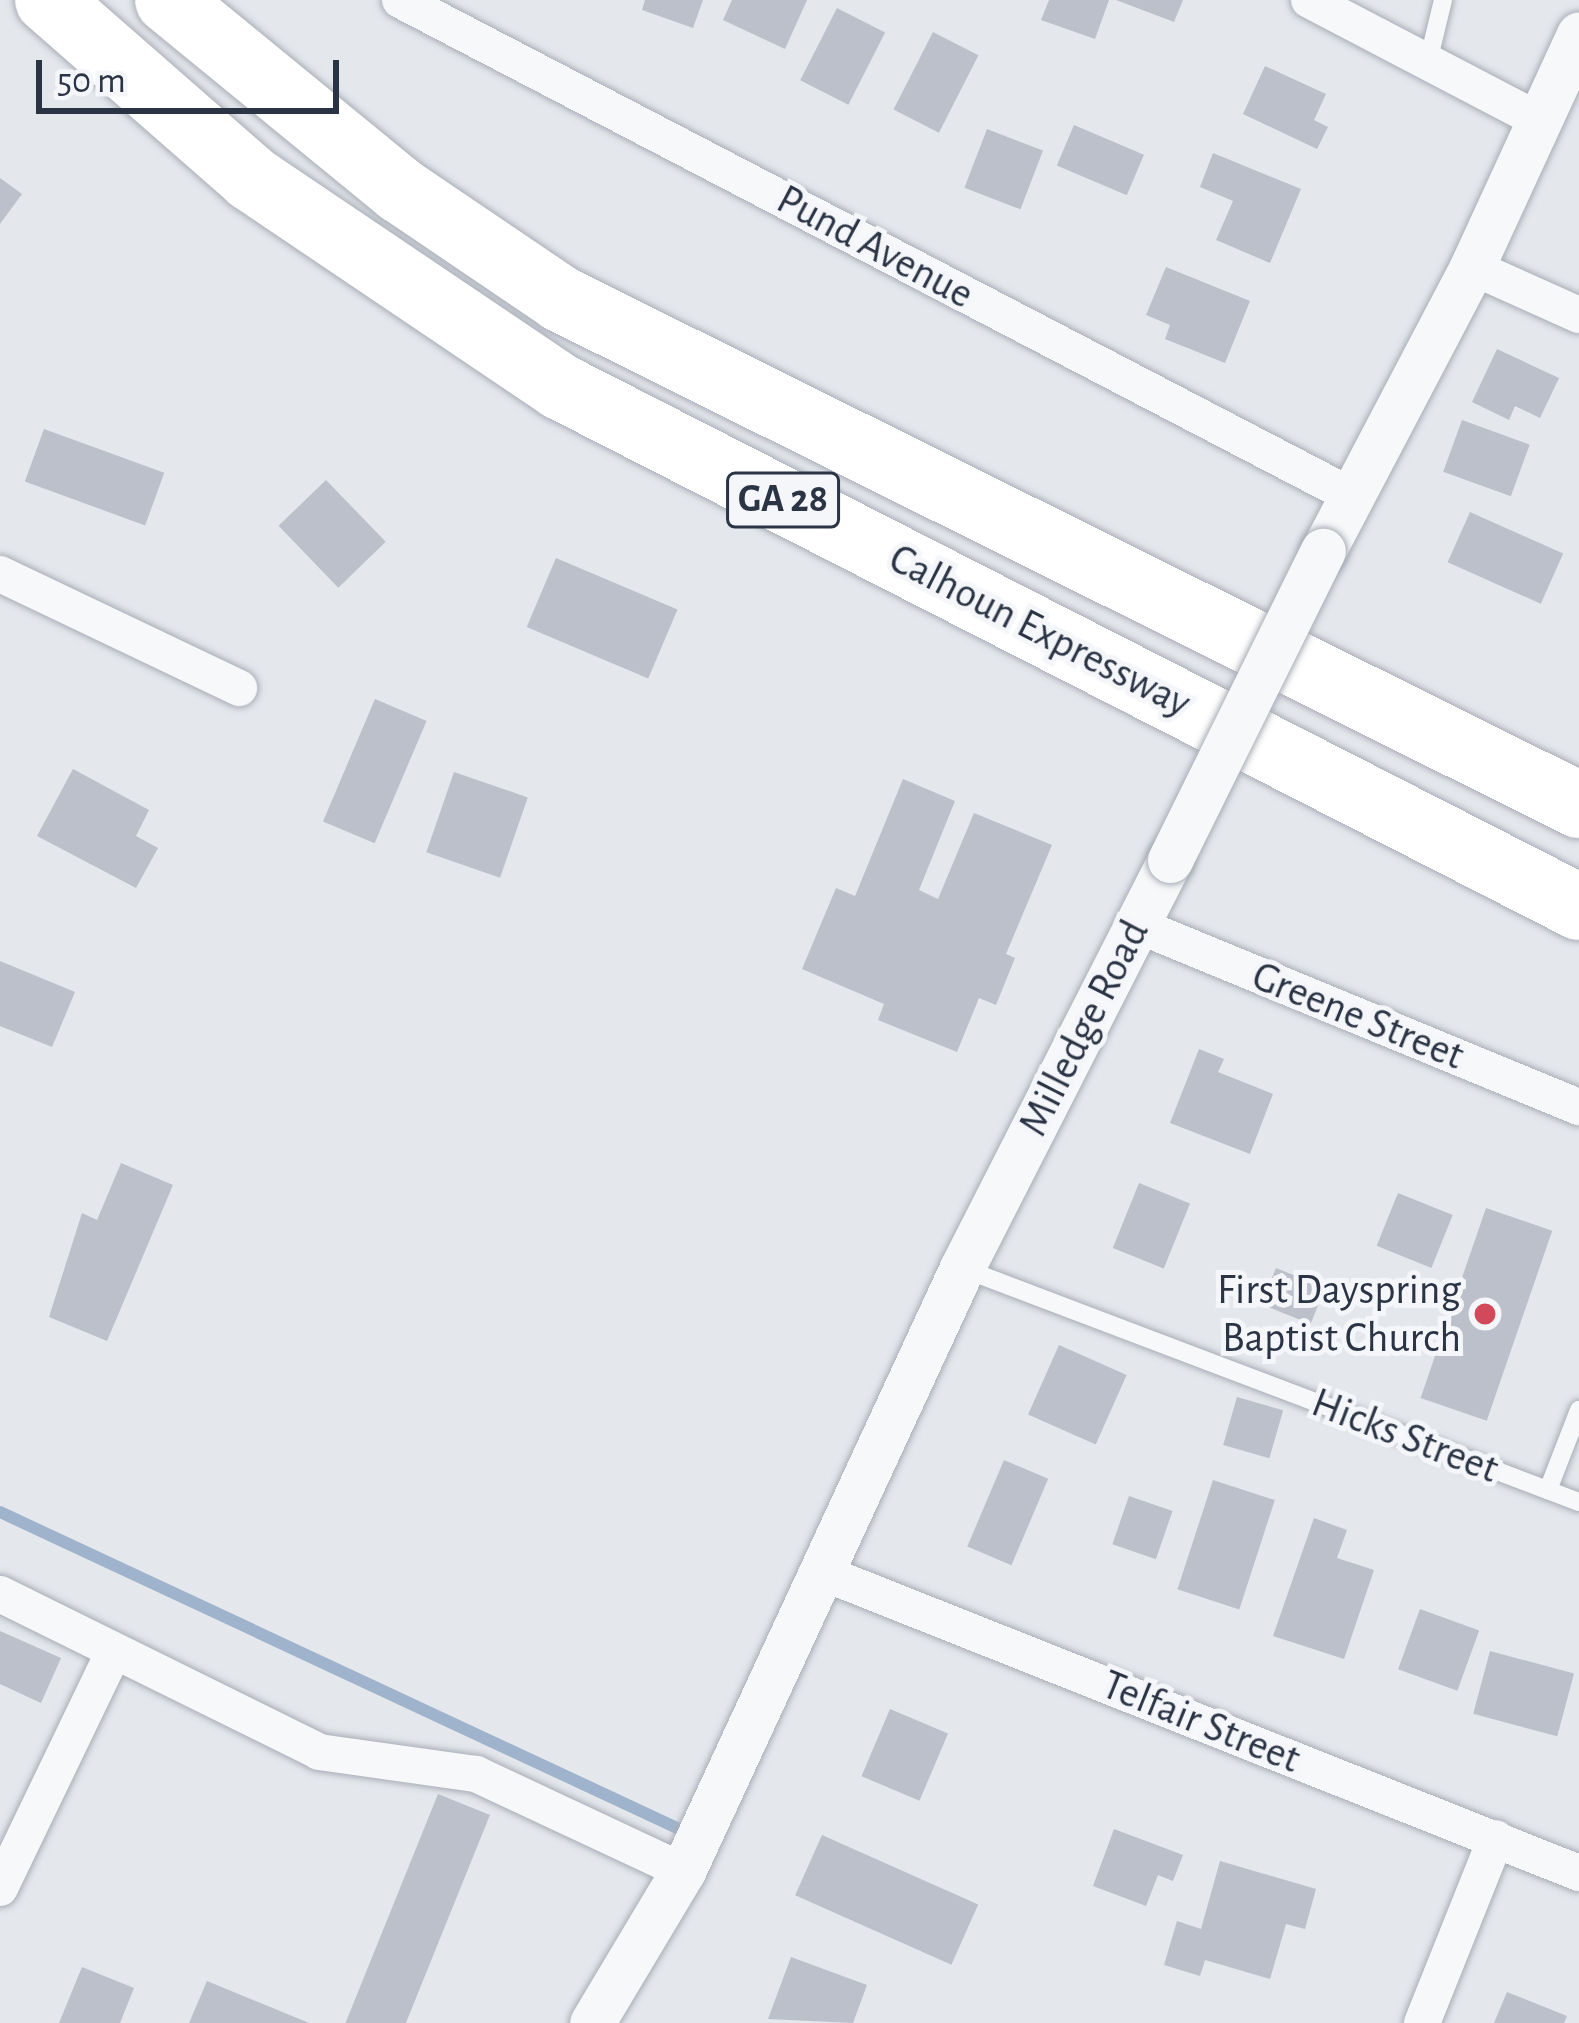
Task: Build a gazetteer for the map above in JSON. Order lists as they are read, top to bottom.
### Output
{
  "streets": {
    "highway": ["GA 28", "Calhoun Expressway"],
    "street": [
      "Pund Avenue",
      "Greene Street",
      "Milledge Road",
      "Telfair Street"
    ],
    "lane": ["Hicks Street"]
  },
  "crossings": [
    ["Pund Avenue", "Milledge Road"],
    ["Greene Street", "Milledge Road"],
    ["Milledge Road", "Hicks Street"],
    ["Milledge Road", "Telfair Street"]
  ],
  "places": ["First Dayspring Baptist Church"],
  "scale_bar": "50 m"
}
